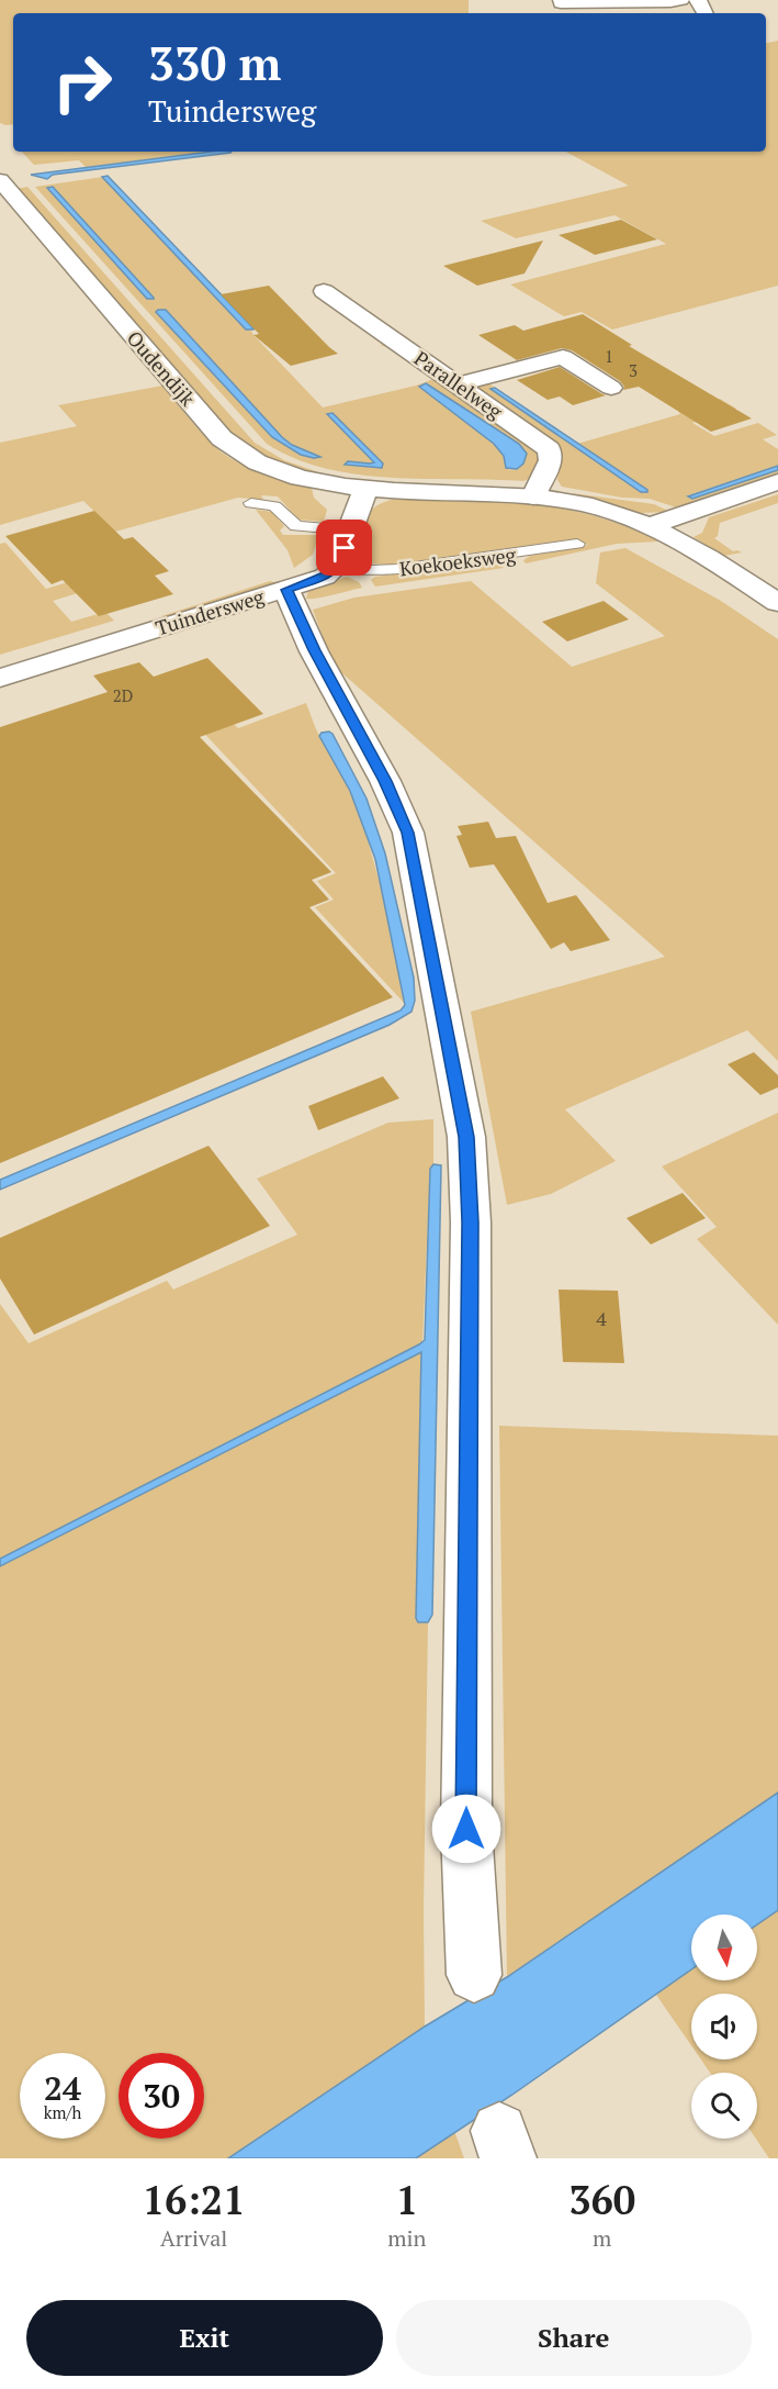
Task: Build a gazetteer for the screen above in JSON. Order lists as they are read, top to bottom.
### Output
{
  "streets": {
    "street": ["Oudendijk", "Parallelweg", "Tuindersweg"],
    "lane": ["Koekoeksweg"]
  },
  "crossings": [
    ["Koekoeksweg", "Tuindersweg"]
  ],
  "house_numbers": [
    "1",
    "3",
    "2D",
    "4"
  ],
  "north": "bottom",
  "page": {
    "turn": ["330 m", "Tuindersweg"],
    "speed": "24 km/h",
    "limit": "30",
    "eta": [
      "16:21",
      "Arrival",
      "1",
      "min",
      "360",
      "m"
    ],
    "buttons": ["Exit", "Share"]
  }
}
